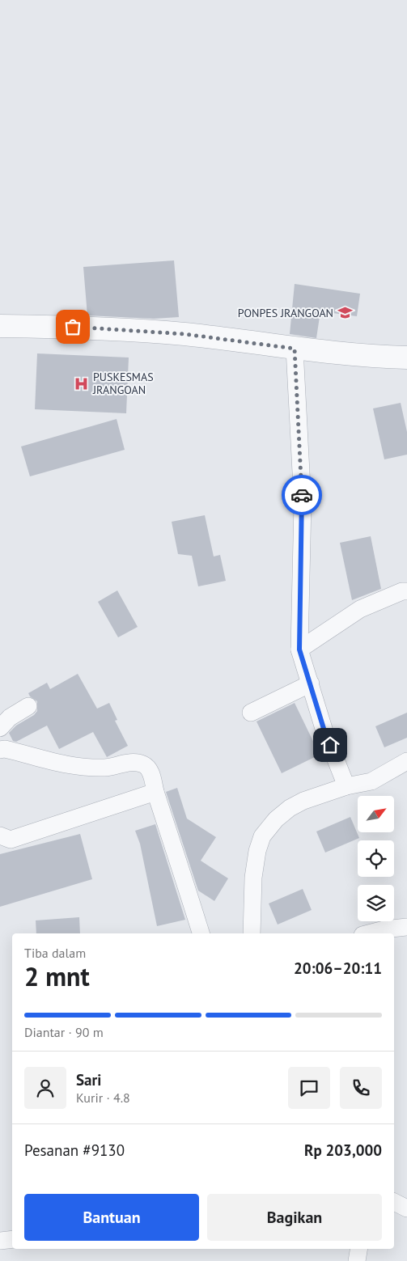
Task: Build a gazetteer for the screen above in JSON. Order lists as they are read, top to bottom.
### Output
{
  "places": {
    "school or university": ["PONPES JRANGOAN"],
    "hospital": ["PUSKESMAS JRANGOAN"]
  },
  "north": "top right",
  "page": {
    "heading": ["2 mnt", "Tiba dalam", "20:06–20:11"],
    "panel": [
      "Sari",
      "Kurir · 4.8",
      "Pesanan #9130",
      "Rp 203,000"
    ],
    "bar": "Diantar · 90 m",
    "buttons": ["Bantuan", "Bagikan"]
  }
}
